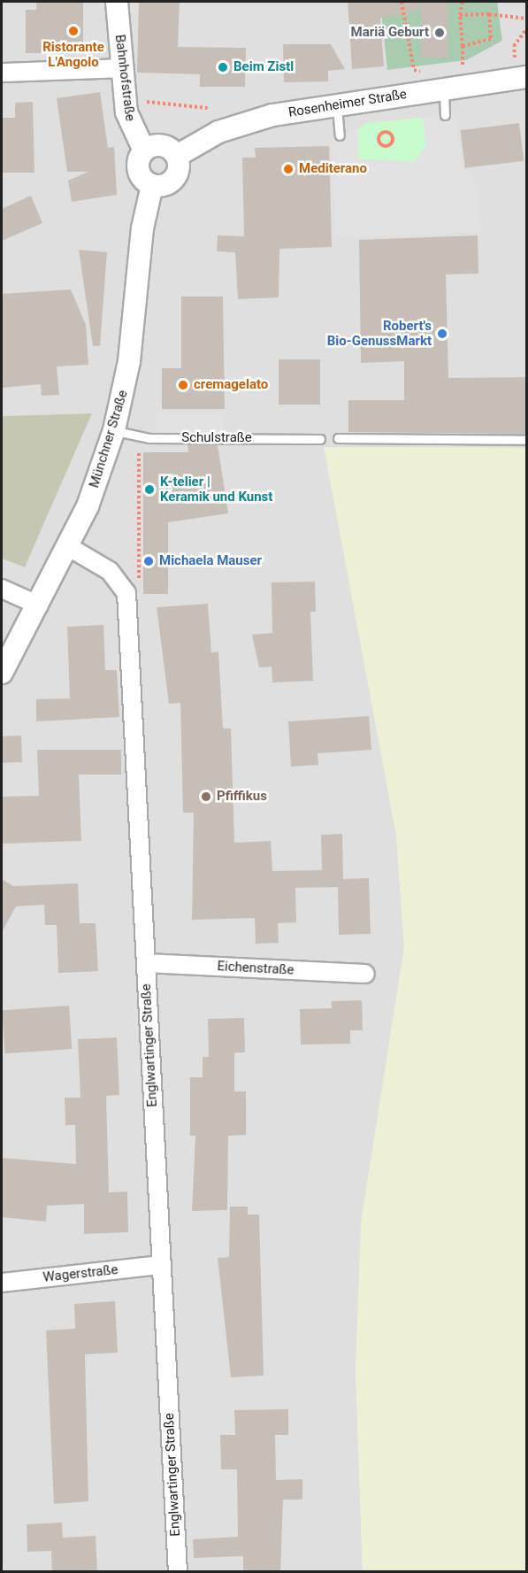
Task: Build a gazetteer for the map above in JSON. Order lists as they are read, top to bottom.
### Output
{
  "streets": {
    "street": [
      "Bahnhofstraße",
      "Rosenheimer Straße",
      "Münchner Straße",
      "Eichenstraße",
      "Englwartinger Straße",
      "Wagerstraße"
    ],
    "lane": ["Schulstraße"]
  },
  "crossings": [
    ["Bahnhofstraße", "Rosenheimer Straße"],
    ["Bahnhofstraße", "Münchner Straße"],
    ["Rosenheimer Straße", "Münchner Straße"],
    ["Schulstraße", "Münchner Straße"],
    ["Eichenstraße", "Englwartinger Straße"],
    ["Englwartinger Straße", "Wagerstraße"]
  ],
  "places": [
    "Ristorante L'Angolo",
    "Mariä Geburt",
    "Beim Zistl",
    "Mediterano",
    "Robert's Bio-GenussMarkt",
    "cremagelato",
    "K-telier | Keramik und Kunst",
    "Michaela Mauser",
    "Pfiffikus"
  ]
}
